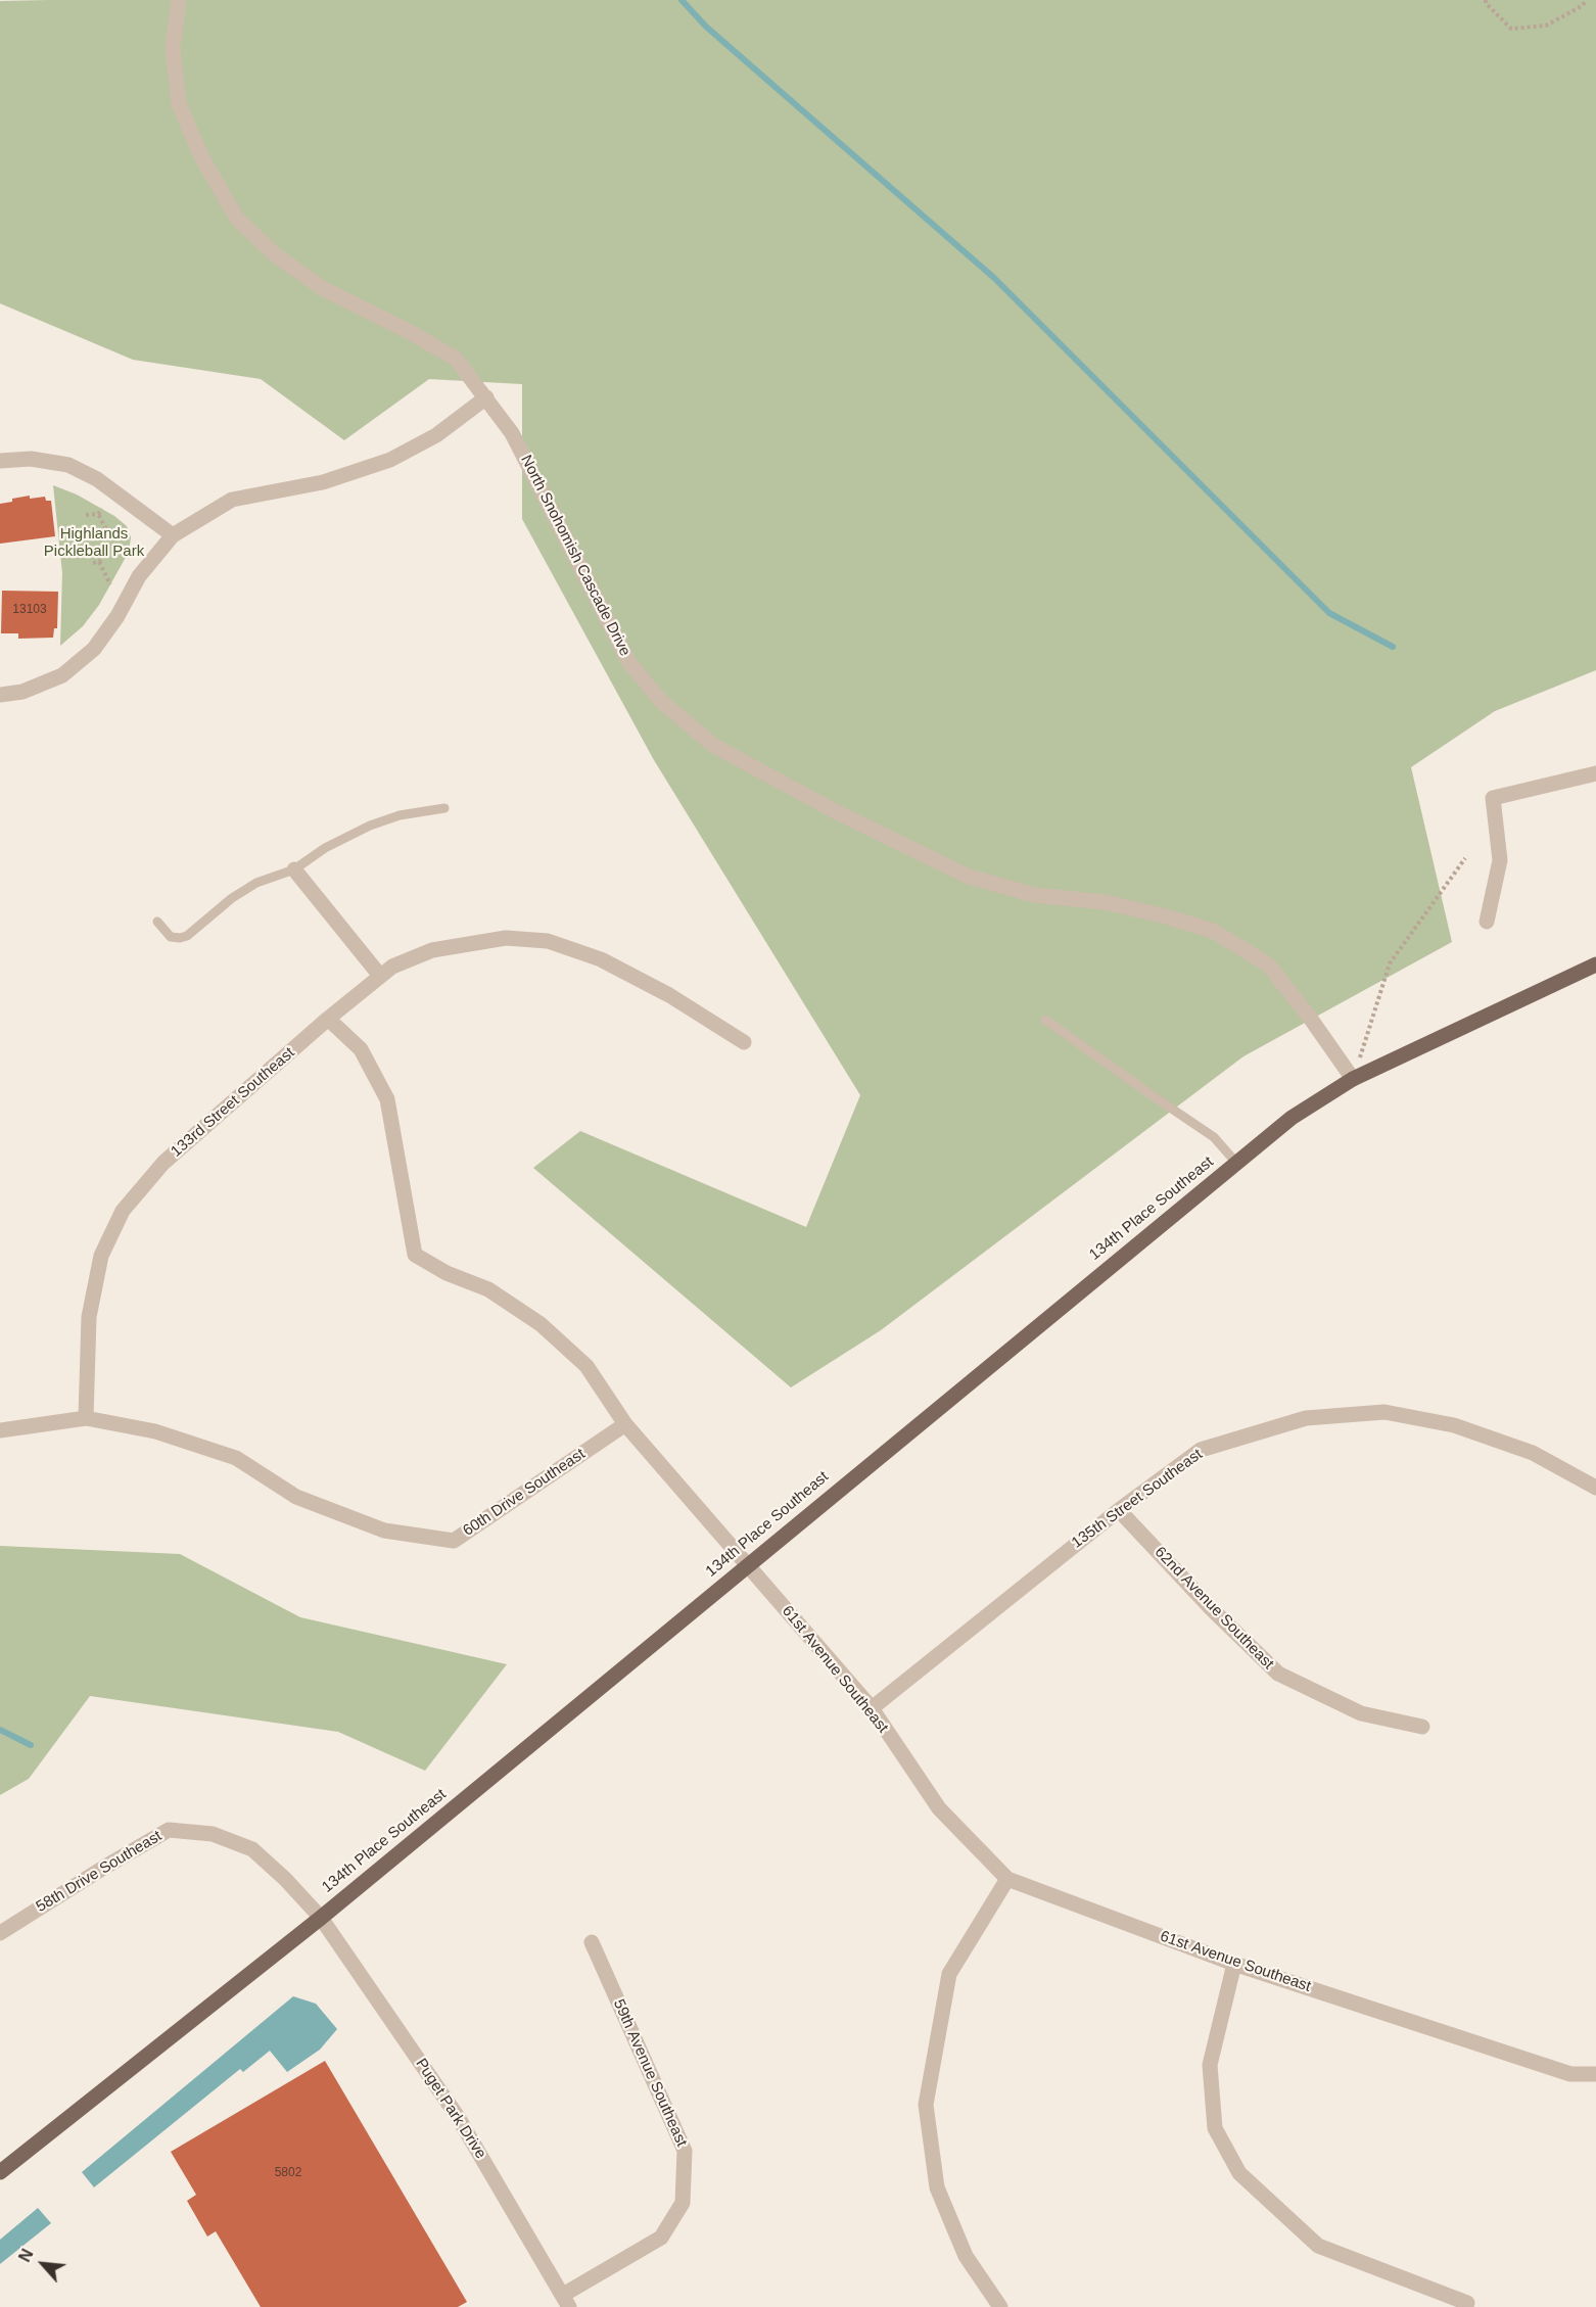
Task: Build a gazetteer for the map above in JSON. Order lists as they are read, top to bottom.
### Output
{
  "streets": {
    "main road": ["134th Place Southeast"],
    "street": [
      "North Snohomish Cascade Drive",
      "133rd Street Southeast",
      "60th Drive Southeast",
      "135th Street Southeast",
      "62nd Avenue Southeast",
      "61st Avenue Southeast",
      "58th Drive Southeast",
      "59th Avenue Southeast",
      "Puget Park Drive"
    ]
  },
  "crossings": [
    ["North Snohomish Cascade Drive", "134th Place Southeast"],
    ["133rd Street Southeast", "60th Drive Southeast"],
    ["133rd Street Southeast", "61st Avenue Southeast"],
    ["134th Place Southeast", "61st Avenue Southeast"],
    ["134th Place Southeast", "58th Drive Southeast"],
    ["134th Place Southeast", "Puget Park Drive"],
    ["60th Drive Southeast", "61st Avenue Southeast"],
    ["135th Street Southeast", "62nd Avenue Southeast"],
    ["135th Street Southeast", "61st Avenue Southeast"],
    ["58th Drive Southeast", "Puget Park Drive"],
    ["59th Avenue Southeast", "Puget Park Drive"]
  ],
  "parks": ["Highlands Pickleball Park"],
  "house_numbers": ["13103", "5802"],
  "north": "top left"
}
